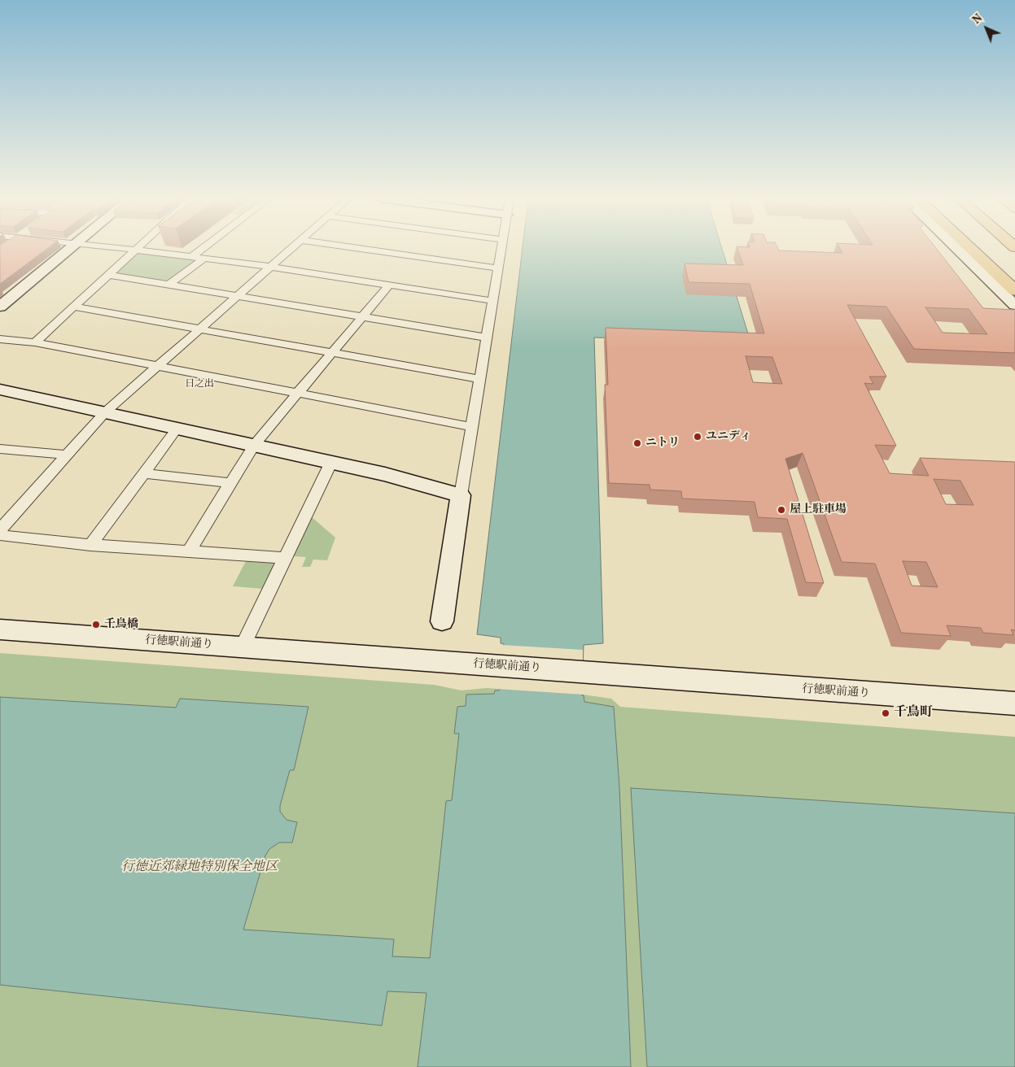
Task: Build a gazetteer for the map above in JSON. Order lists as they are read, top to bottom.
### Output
{
  "streets": {
    "street": ["行徳駅前通り"]
  },
  "districts": ["日之出"],
  "parks": ["行徳近郊緑地特別保全地区"],
  "places": [
    "ユニディ",
    "ニトリ",
    "屋上駐車場",
    "千鳥橋",
    "千鳥町"
  ],
  "north": "top left"
}
